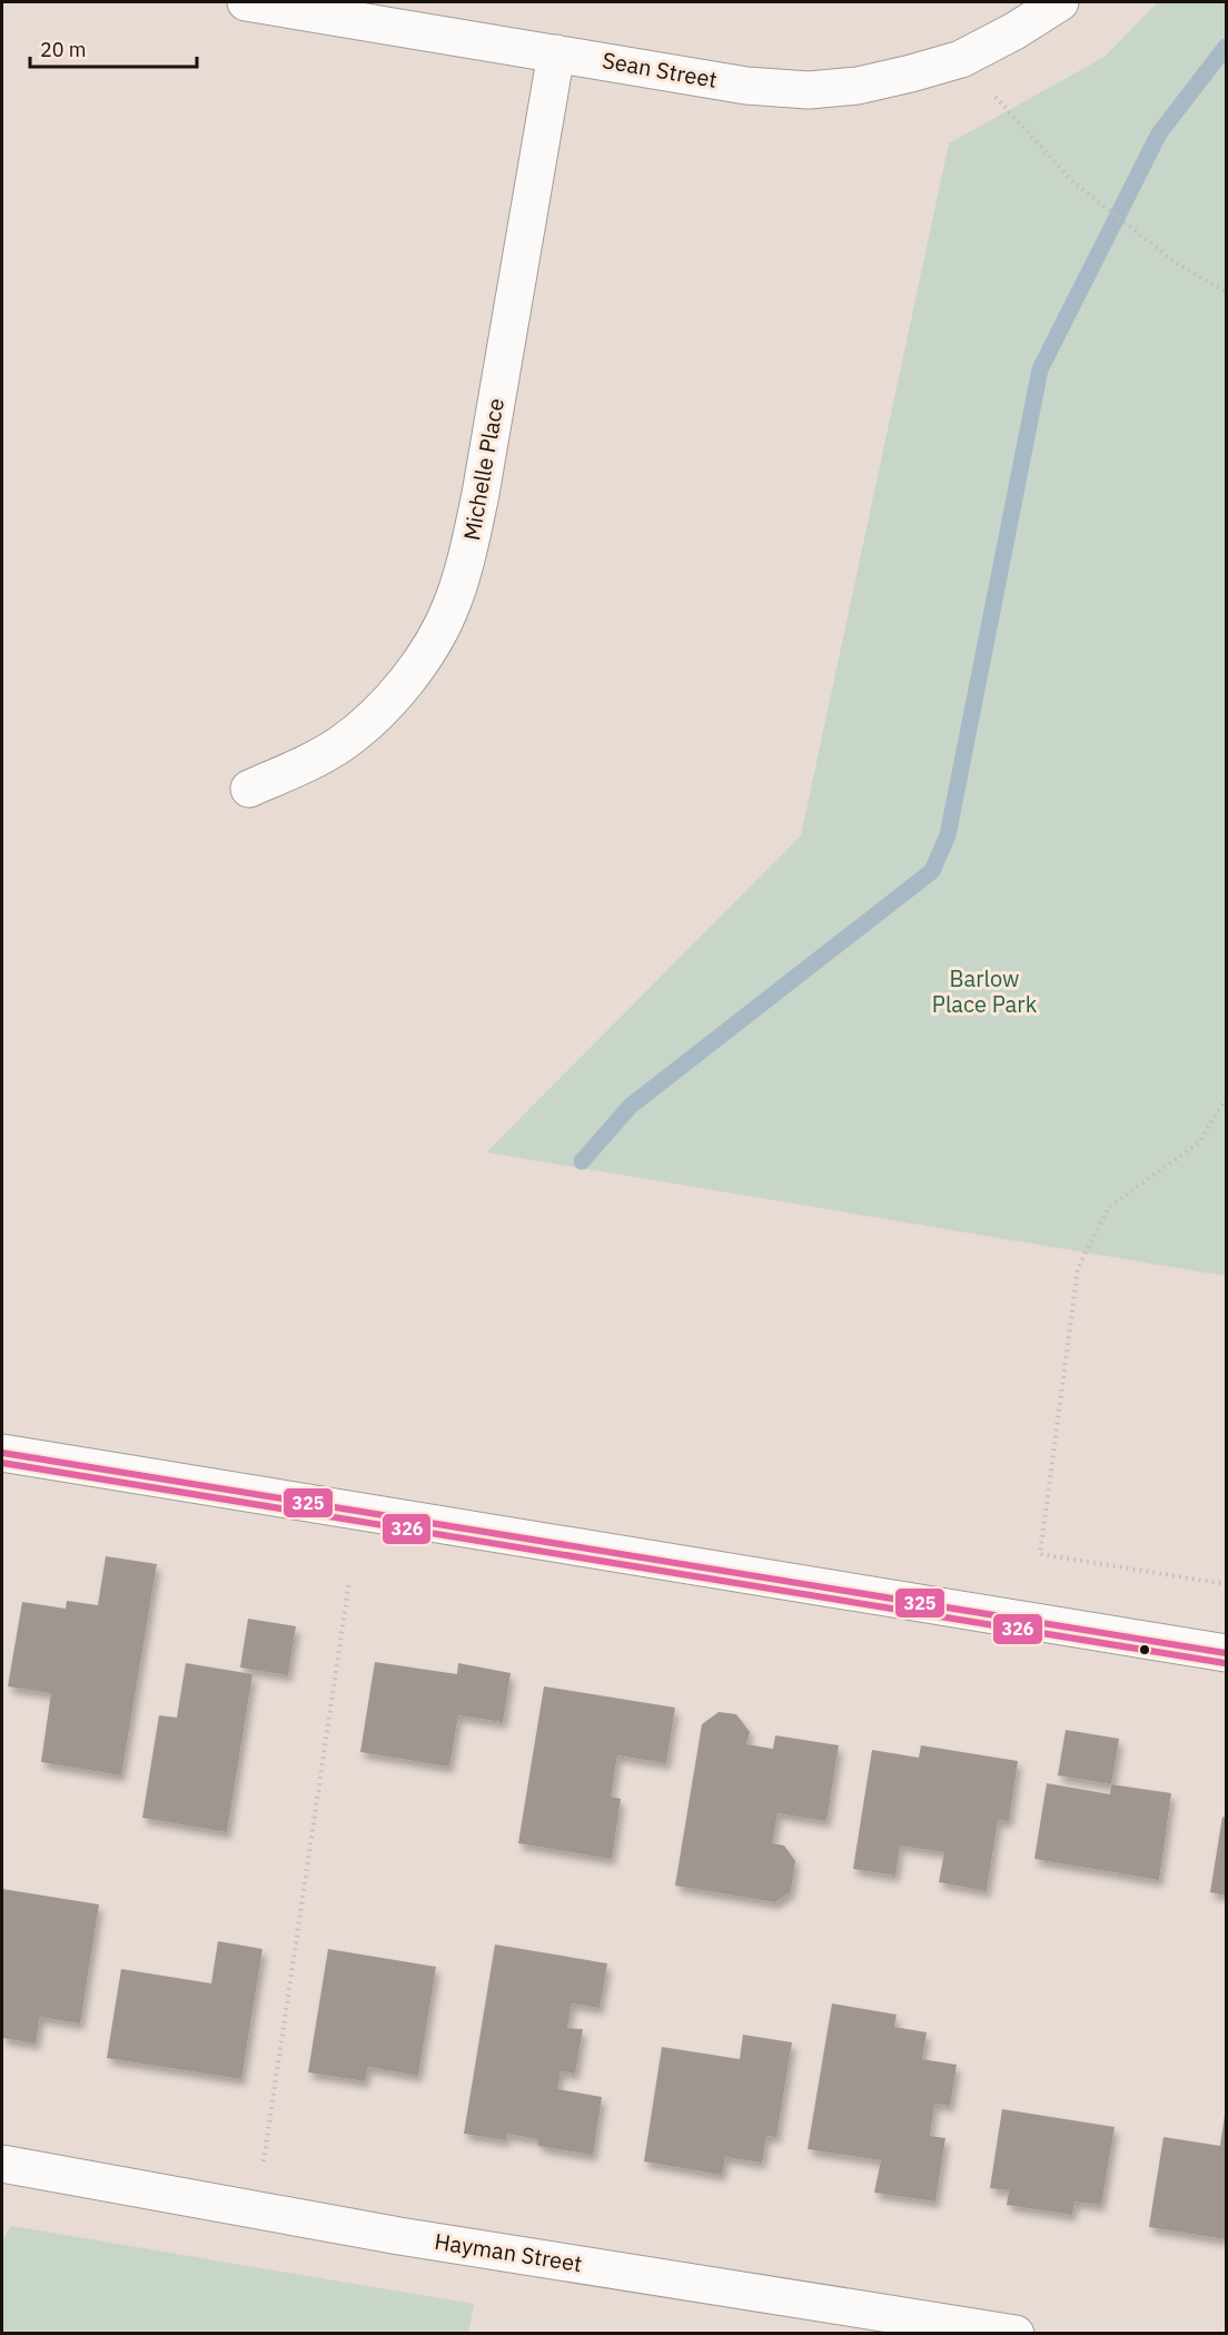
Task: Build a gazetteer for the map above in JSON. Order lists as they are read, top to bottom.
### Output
{
  "streets": {
    "street": ["Sean Street", "Michelle Place", "Hayman Street"]
  },
  "crossings": [
    ["Sean Street", "Michelle Place"]
  ],
  "parks": ["Barlow Place Park"],
  "lines": ["transit line 325", "transit line 326"],
  "scale_bar": "20 m"
}
